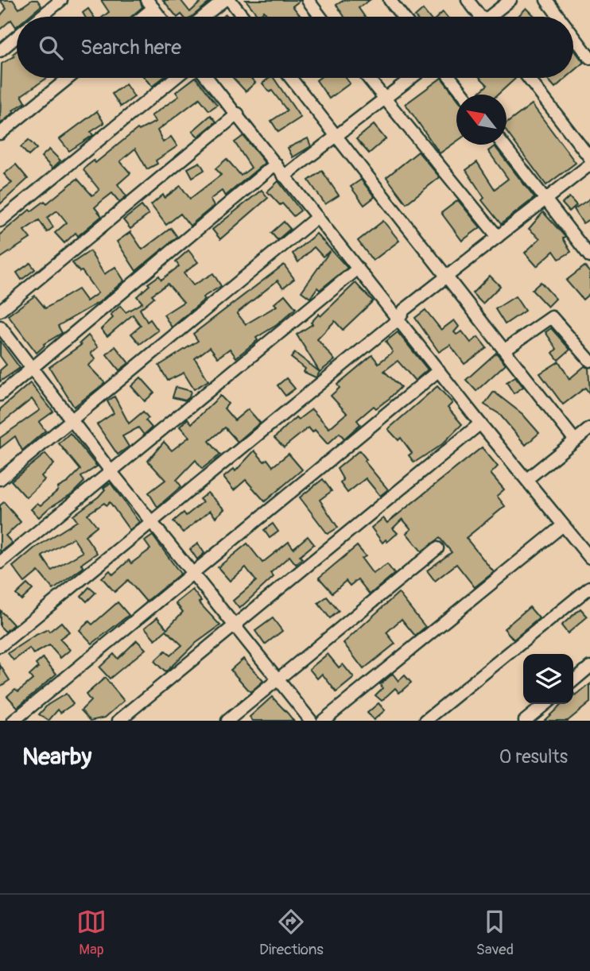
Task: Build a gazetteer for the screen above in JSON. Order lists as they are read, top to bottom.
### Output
{
  "north": "top left",
  "page": {
    "search": "Search here",
    "heading": ["Nearby", "0 results"],
    "nav": ["Map", "Directions", "Saved"]
  }
}
